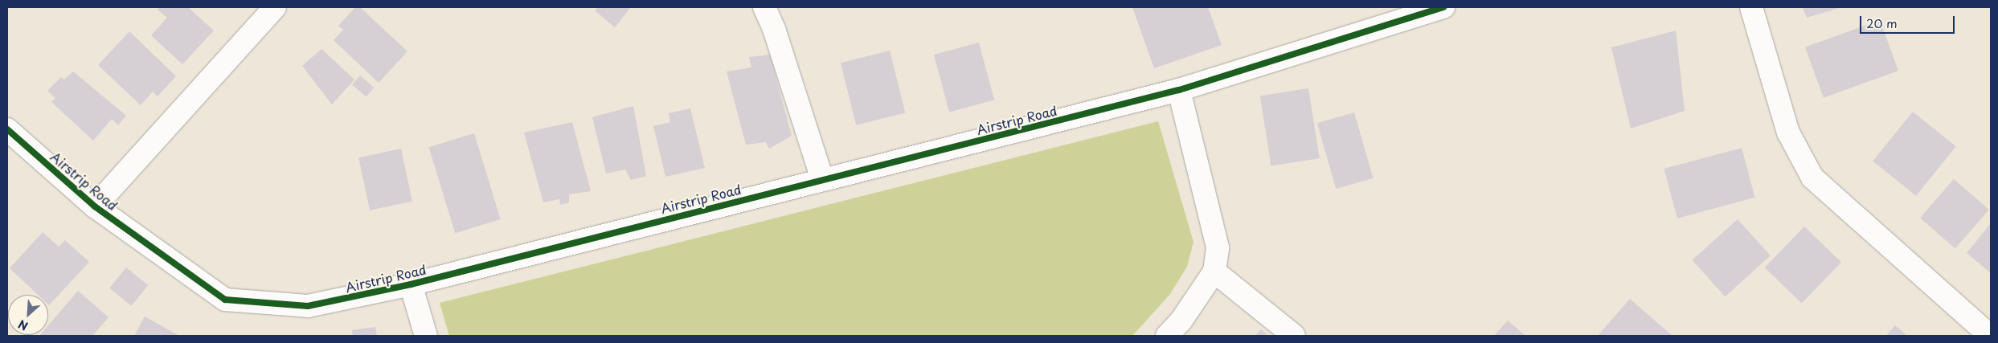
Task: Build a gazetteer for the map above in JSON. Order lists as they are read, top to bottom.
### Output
{
  "streets": {
    "street": ["Airstrip Road"]
  },
  "scale_bar": "20 m",
  "north": "bottom left"
}
